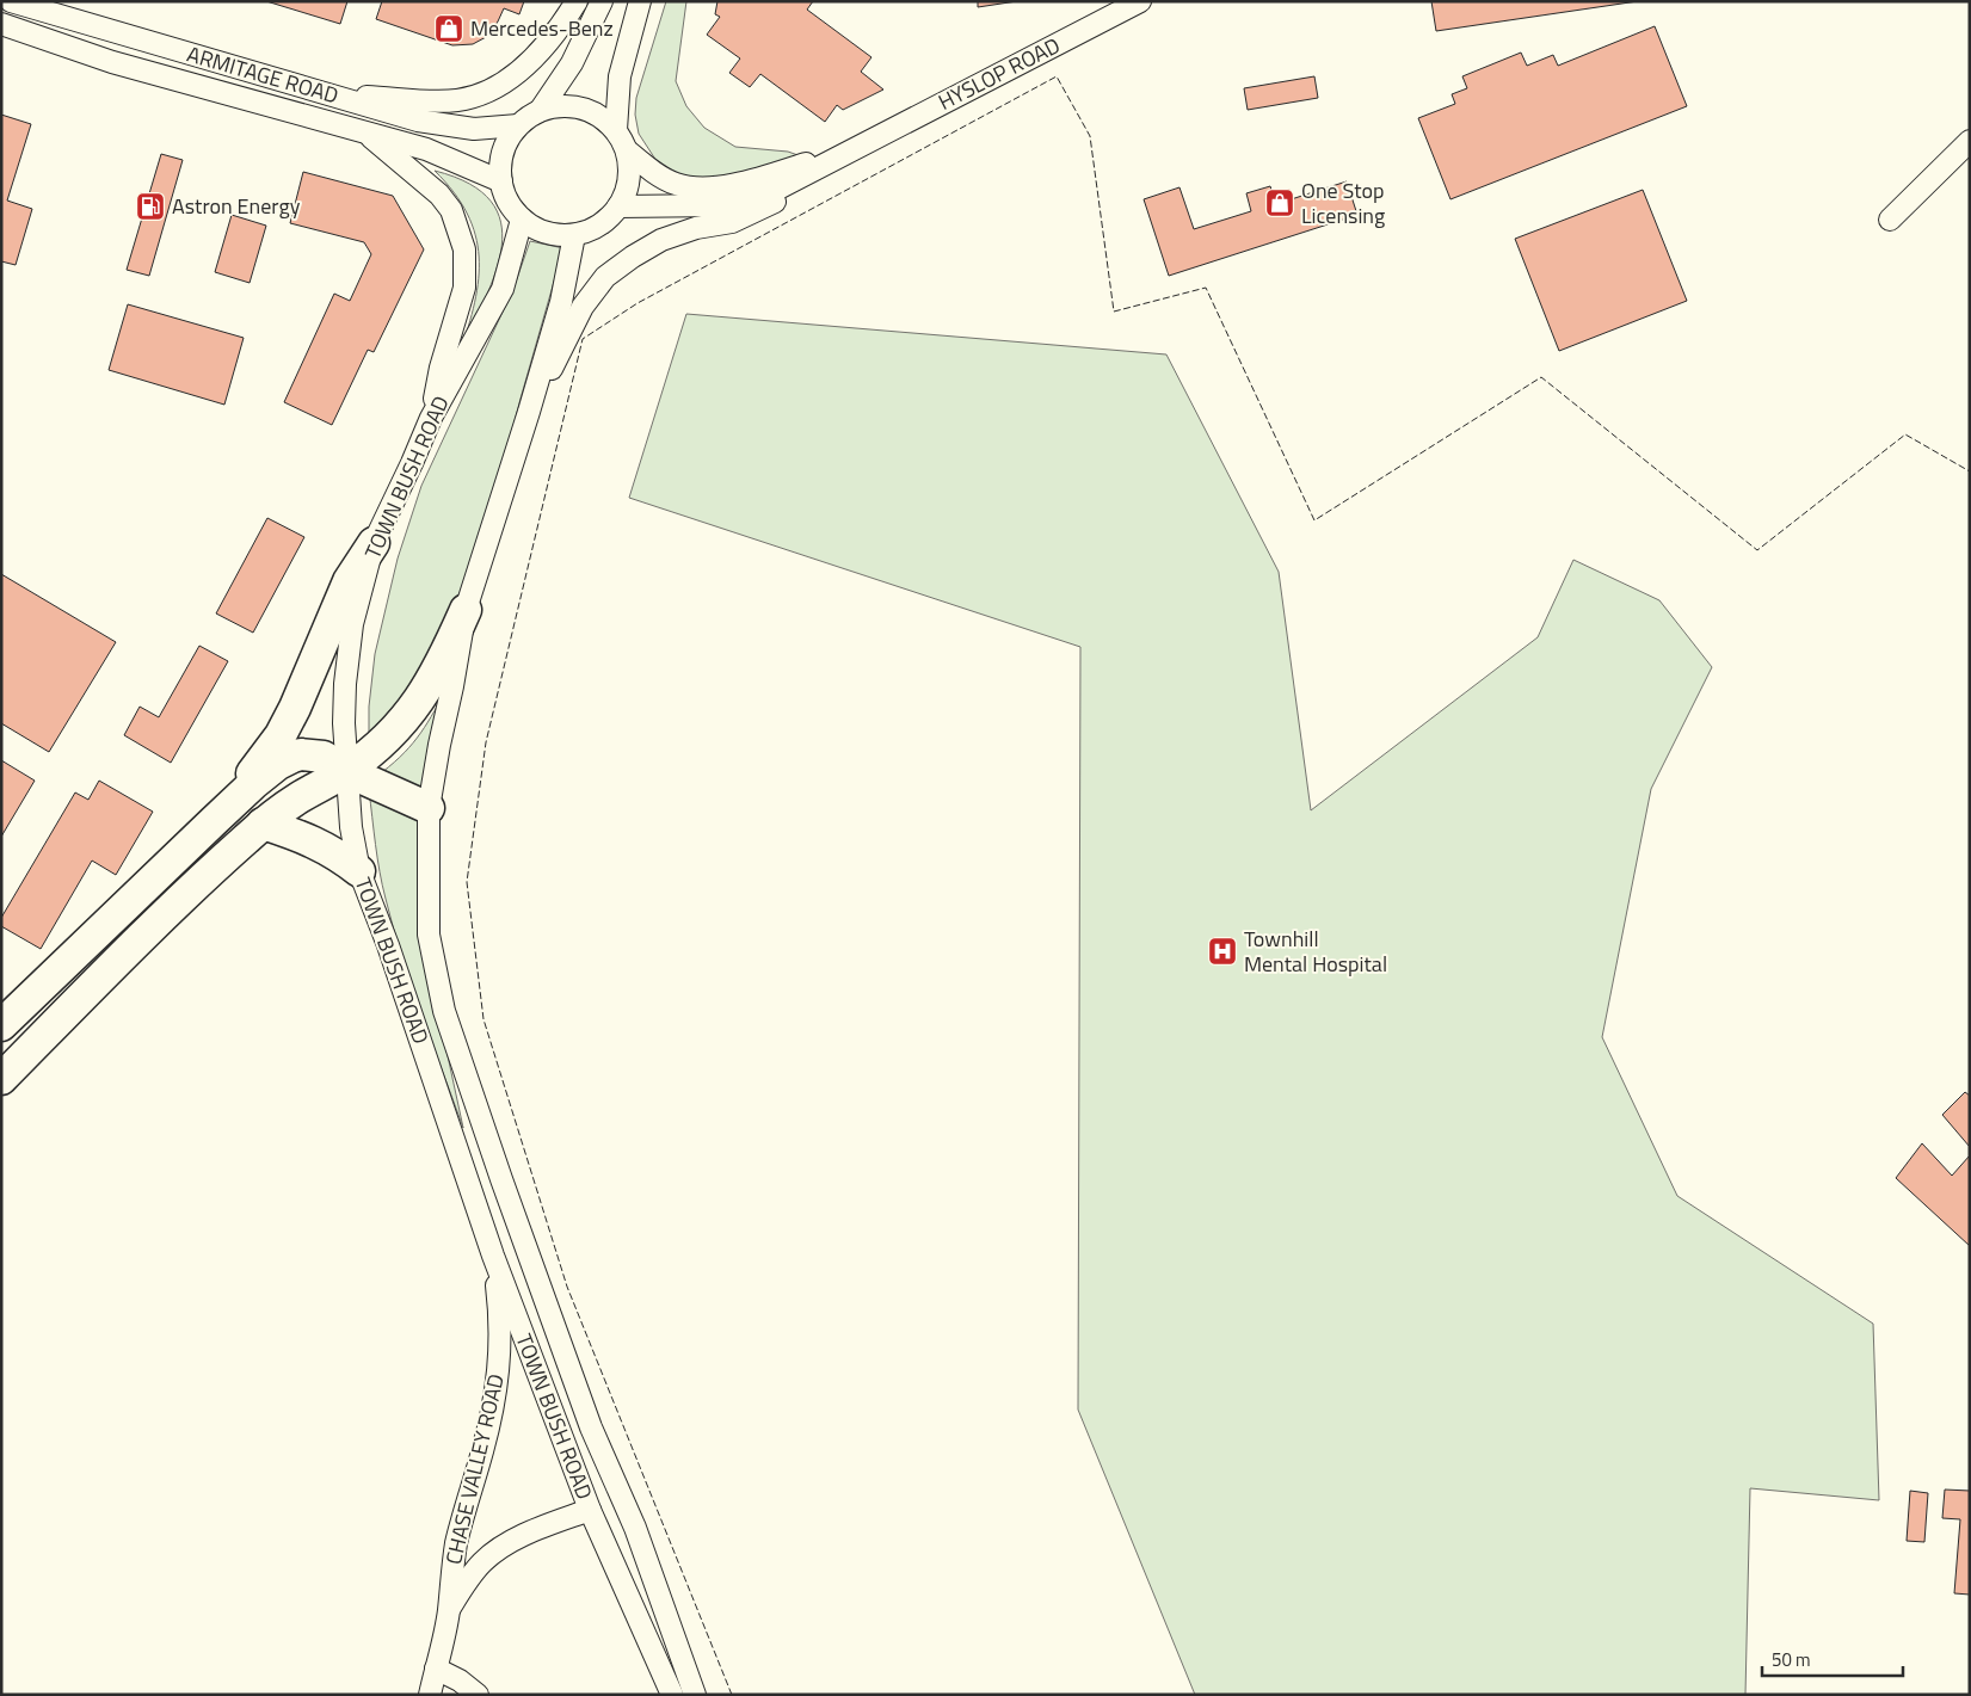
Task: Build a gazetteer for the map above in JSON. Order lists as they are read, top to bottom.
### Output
{
  "streets": {
    "street": [
      "HYSLOP ROAD",
      "ARMITAGE ROAD",
      "TOWN BUSH ROAD",
      "CHASE VALLEY ROAD"
    ]
  },
  "crossings": [
    ["HYSLOP ROAD", "ARMITAGE ROAD"],
    ["HYSLOP ROAD", "TOWN BUSH ROAD"],
    ["ARMITAGE ROAD", "TOWN BUSH ROAD"],
    ["TOWN BUSH ROAD", "CHASE VALLEY ROAD"]
  ],
  "places": {
    "shop": ["Mercedes-Benz", "One Stop Licensing"],
    "fuel station": ["Astron Energy"],
    "hospital": ["Townhill Mental Hospital"]
  },
  "scale_bar": "50 m"
}
